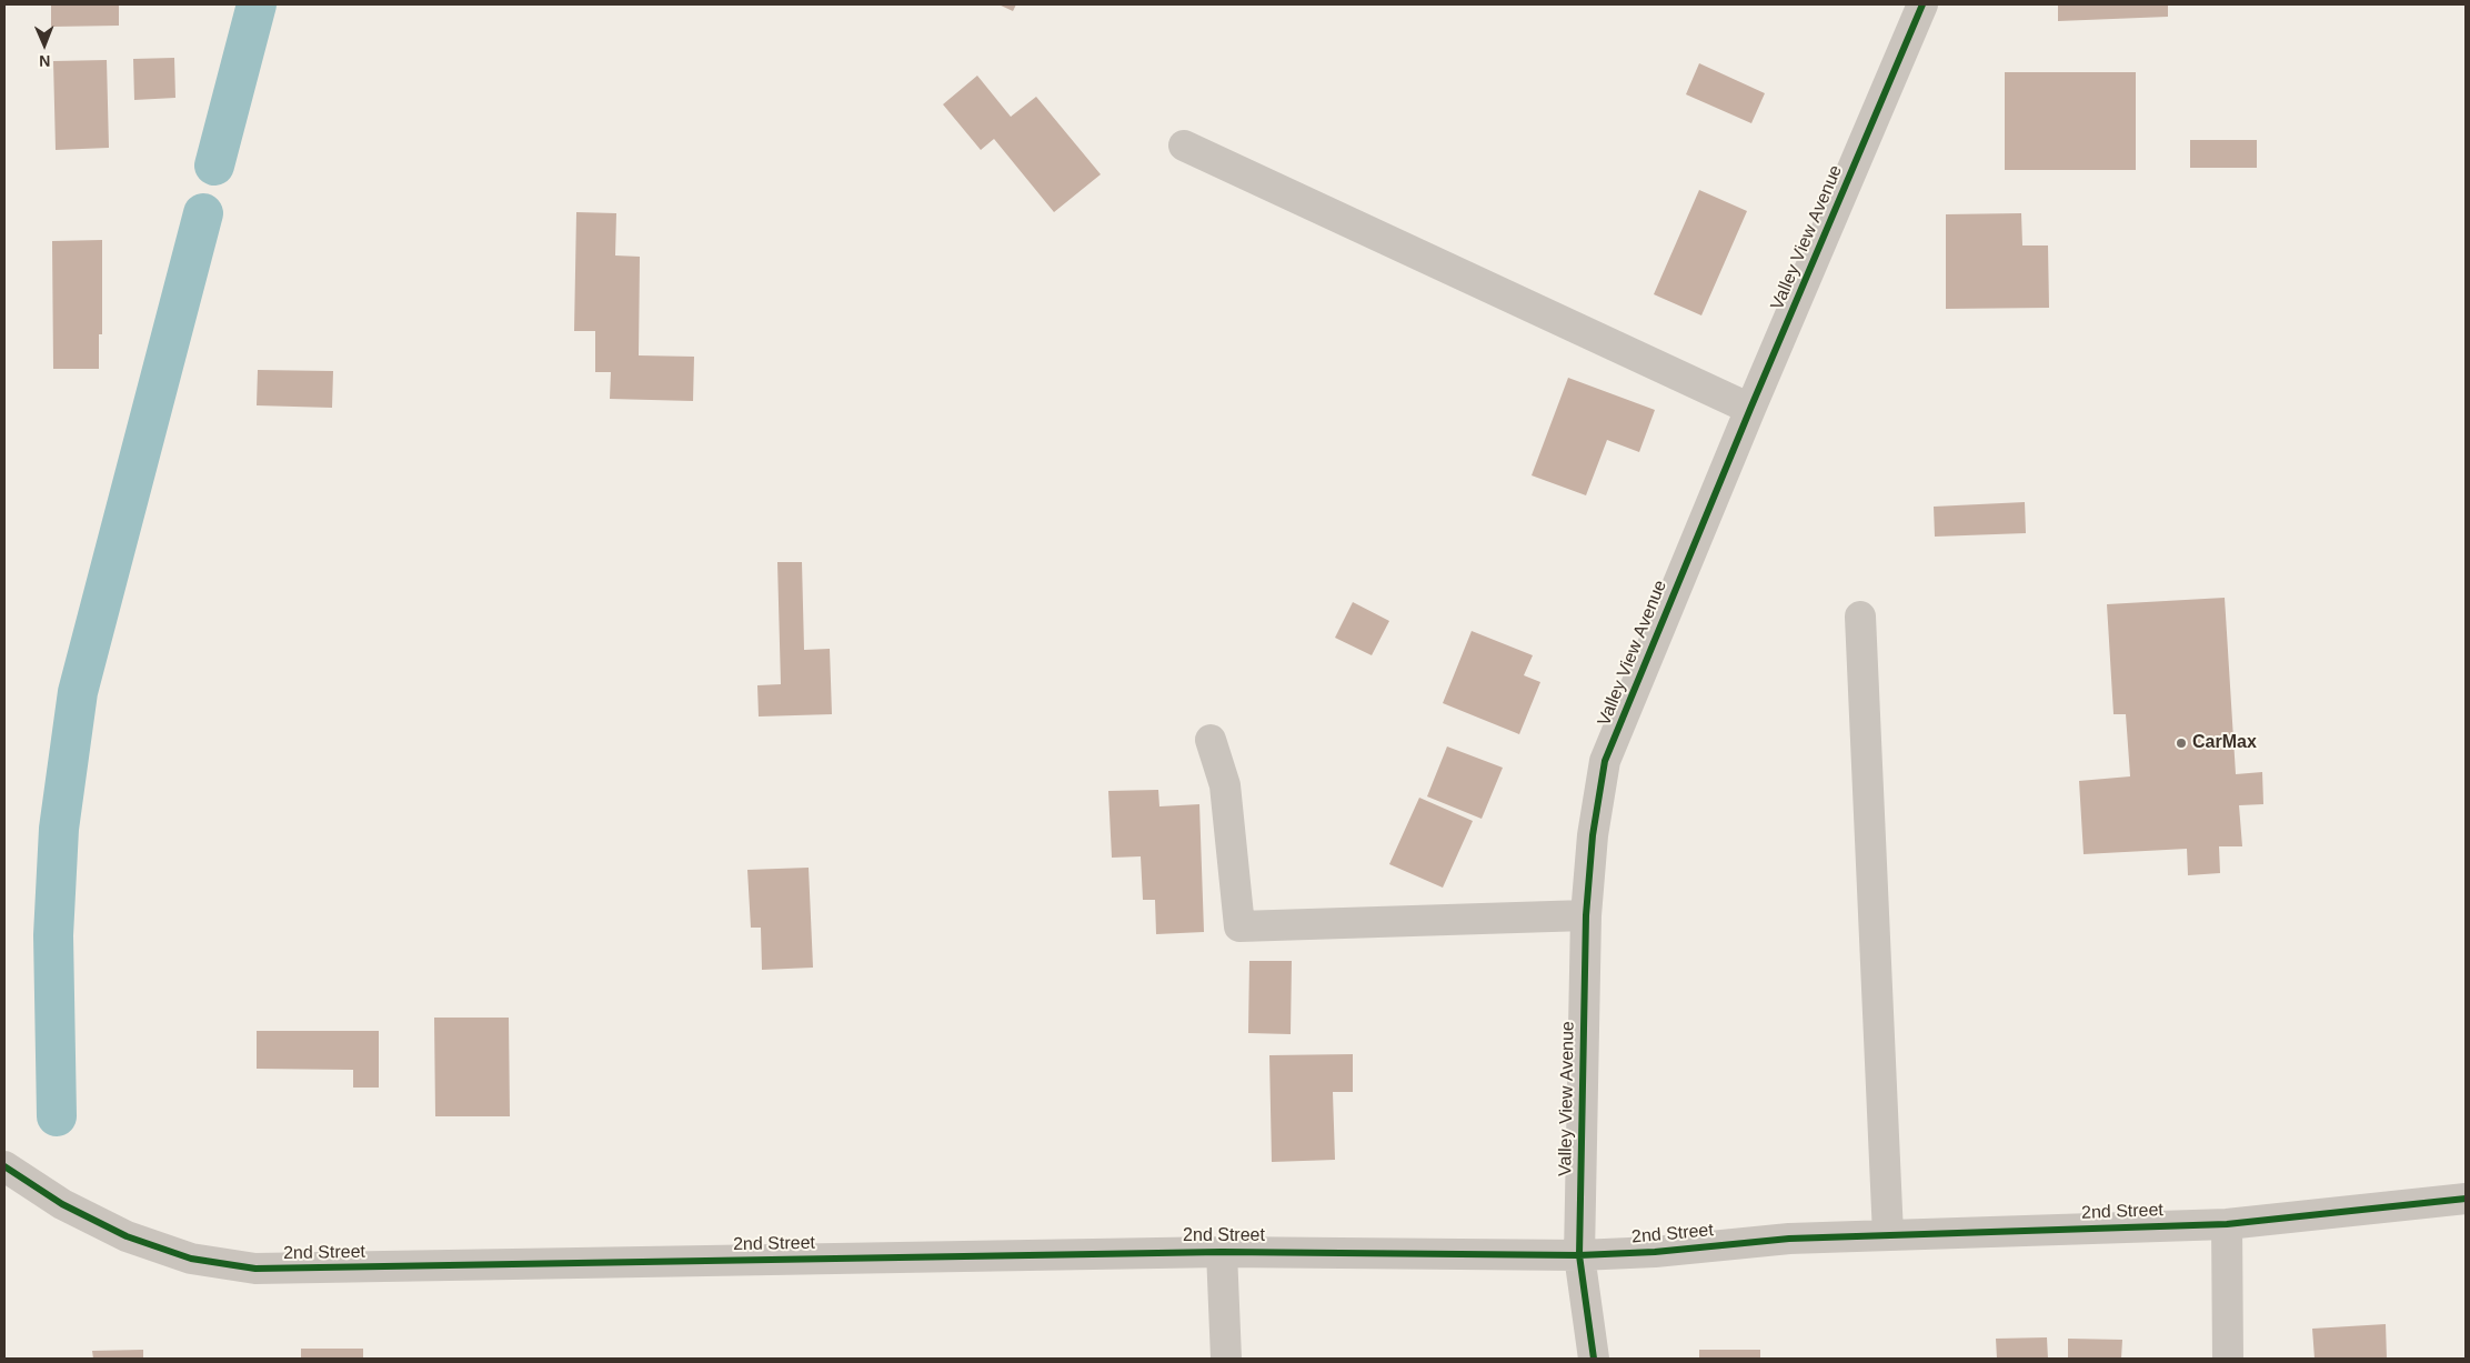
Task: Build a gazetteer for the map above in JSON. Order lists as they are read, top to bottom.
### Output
{
  "streets": {
    "street": ["Valley View Avenue", "2nd Street"]
  },
  "crossings": [
    ["Valley View Avenue", "2nd Street"]
  ],
  "places": ["CarMax"],
  "north": "bottom"
}
